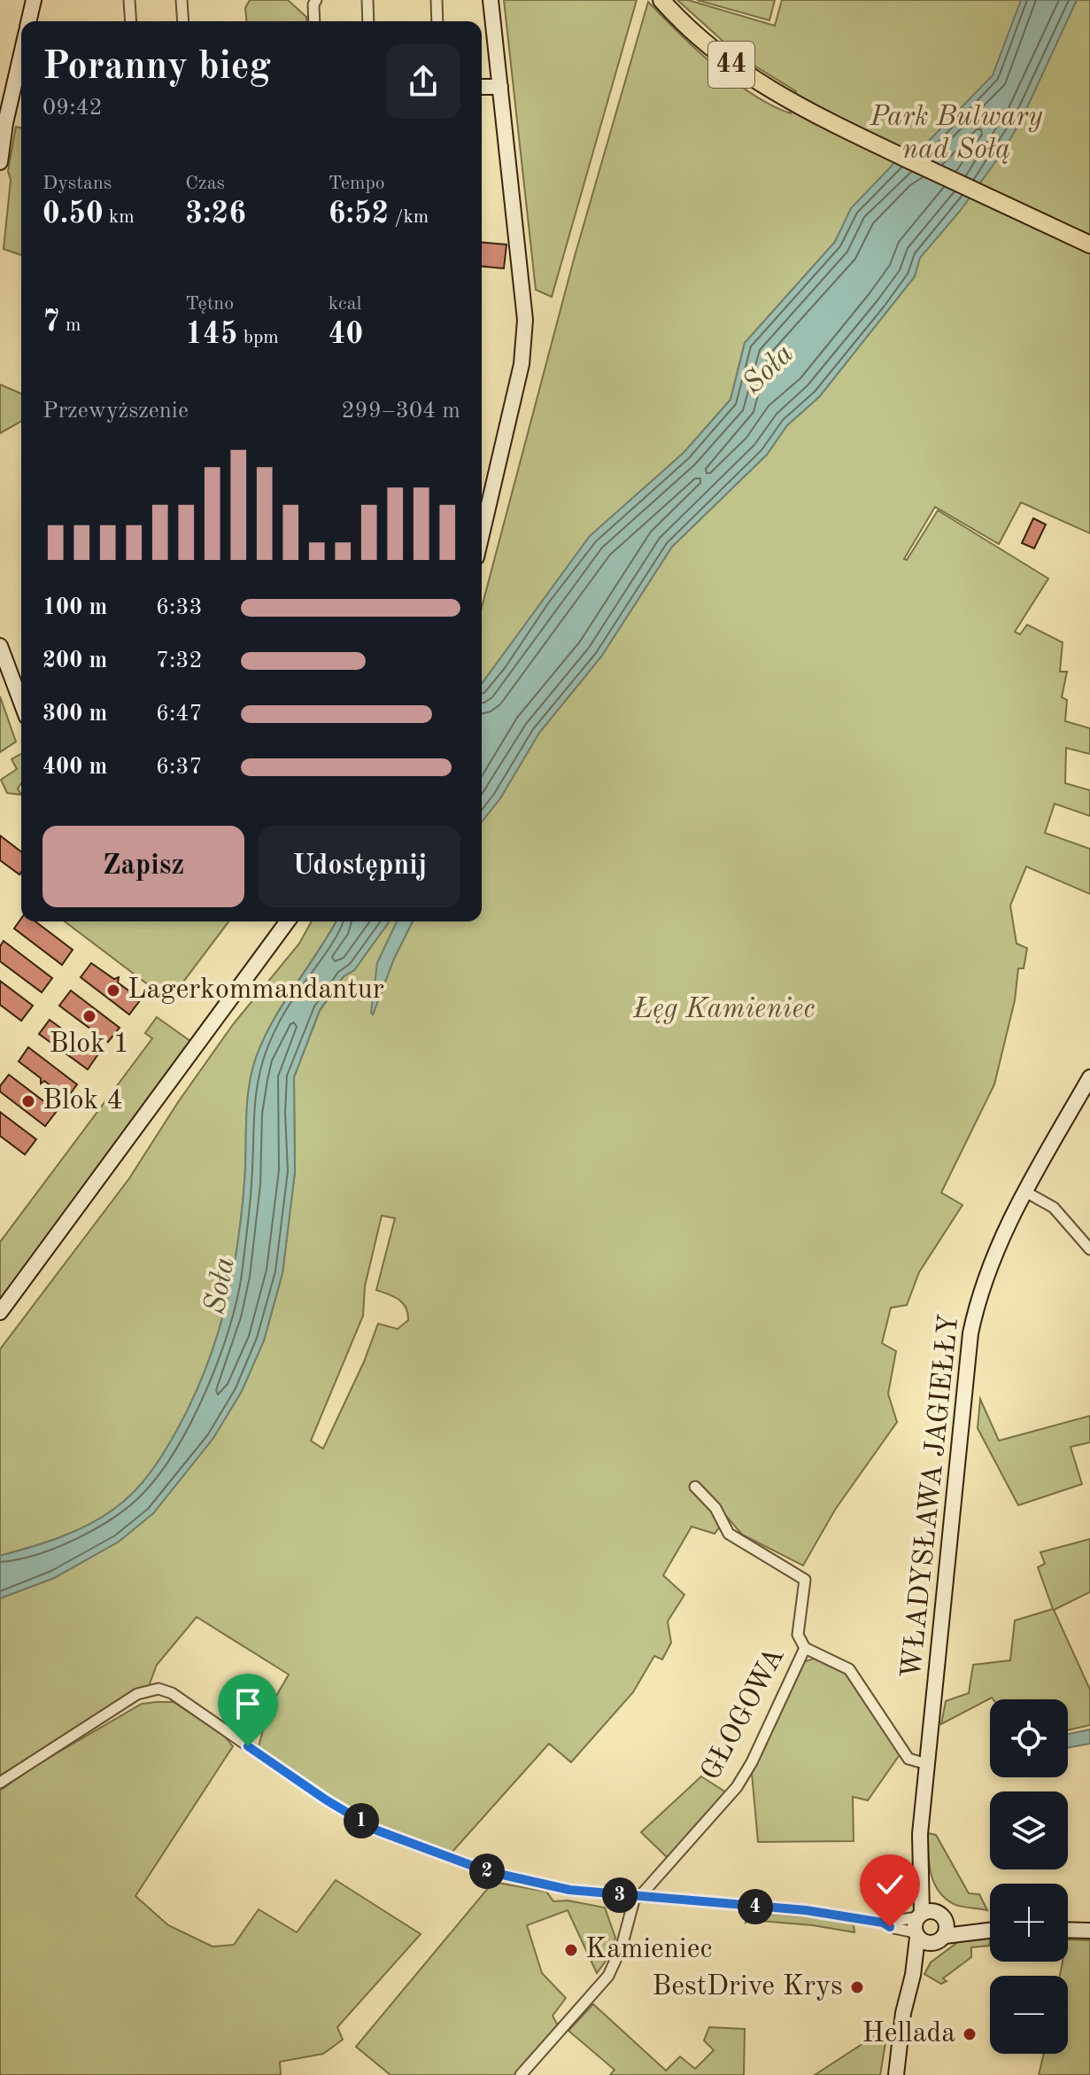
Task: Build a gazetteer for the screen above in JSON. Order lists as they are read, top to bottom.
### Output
{
  "streets": {
    "main road": ["44"],
    "street": ["WŁADYSŁAWA JAGIEŁŁY", "GŁOGOWA"]
  },
  "water": ["Soła"],
  "parks": ["Park Bulwary nad Sołą", "Łęg Kamieniec"],
  "places": [
    "Lagerkommandantur",
    "Blok 1",
    "Blok 4",
    "Kamieniec",
    "BestDrive Krys",
    "Hellada"
  ],
  "page": {
    "heading": ["Poranny bieg", "09:42"],
    "stats": [
      ["Dystans", "0.50 km"],
      ["Czas", "3:26"],
      ["Tempo", "6:52 /km"],
      ["7 m"],
      ["Tętno", "145 bpm"],
      ["kcal", "40"]
    ],
    "chart": ["Przewyższenie", "299–304 m"],
    "list": [
      {
        "name": "100 m",
        "note": "6:33"
      },
      {
        "name": "200 m",
        "note": "7:32"
      },
      {
        "name": "300 m",
        "note": "6:47"
      },
      {
        "name": "400 m",
        "note": "6:37"
      }
    ],
    "buttons": ["Zapisz", "Udostępnij"],
    "map_buttons": ["+", "−"],
    "pins": [
      "1",
      "2",
      "3",
      "4"
    ]
  }
}
